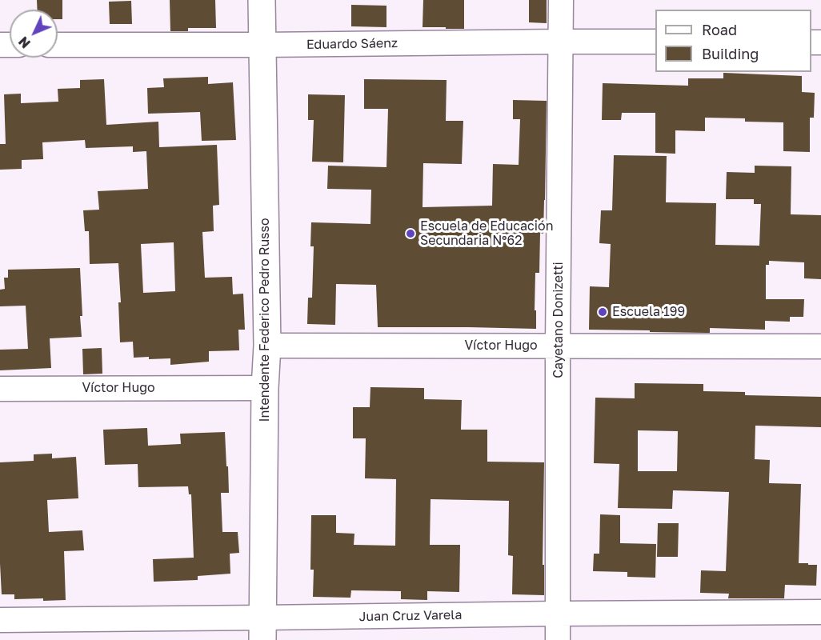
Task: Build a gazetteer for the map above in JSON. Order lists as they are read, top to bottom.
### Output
{
  "streets": {
    "street": [
      "Eduardo Sáenz",
      "Intendente Federico Pedro Russo",
      "Cayetano Donizetti",
      "Víctor Hugo",
      "Juan Cruz Varela"
    ]
  },
  "crossings": [
    ["Eduardo Sáenz", "Intendente Federico Pedro Russo"],
    ["Eduardo Sáenz", "Cayetano Donizetti"],
    ["Intendente Federico Pedro Russo", "Víctor Hugo"],
    ["Intendente Federico Pedro Russo", "Juan Cruz Varela"],
    ["Cayetano Donizetti", "Víctor Hugo"],
    ["Cayetano Donizetti", "Juan Cruz Varela"]
  ],
  "places": ["Escuela de Educación Secundaria Nº62", "Escuela 199"],
  "legend": ["Road", "Building"],
  "north": "bottom left"
}
